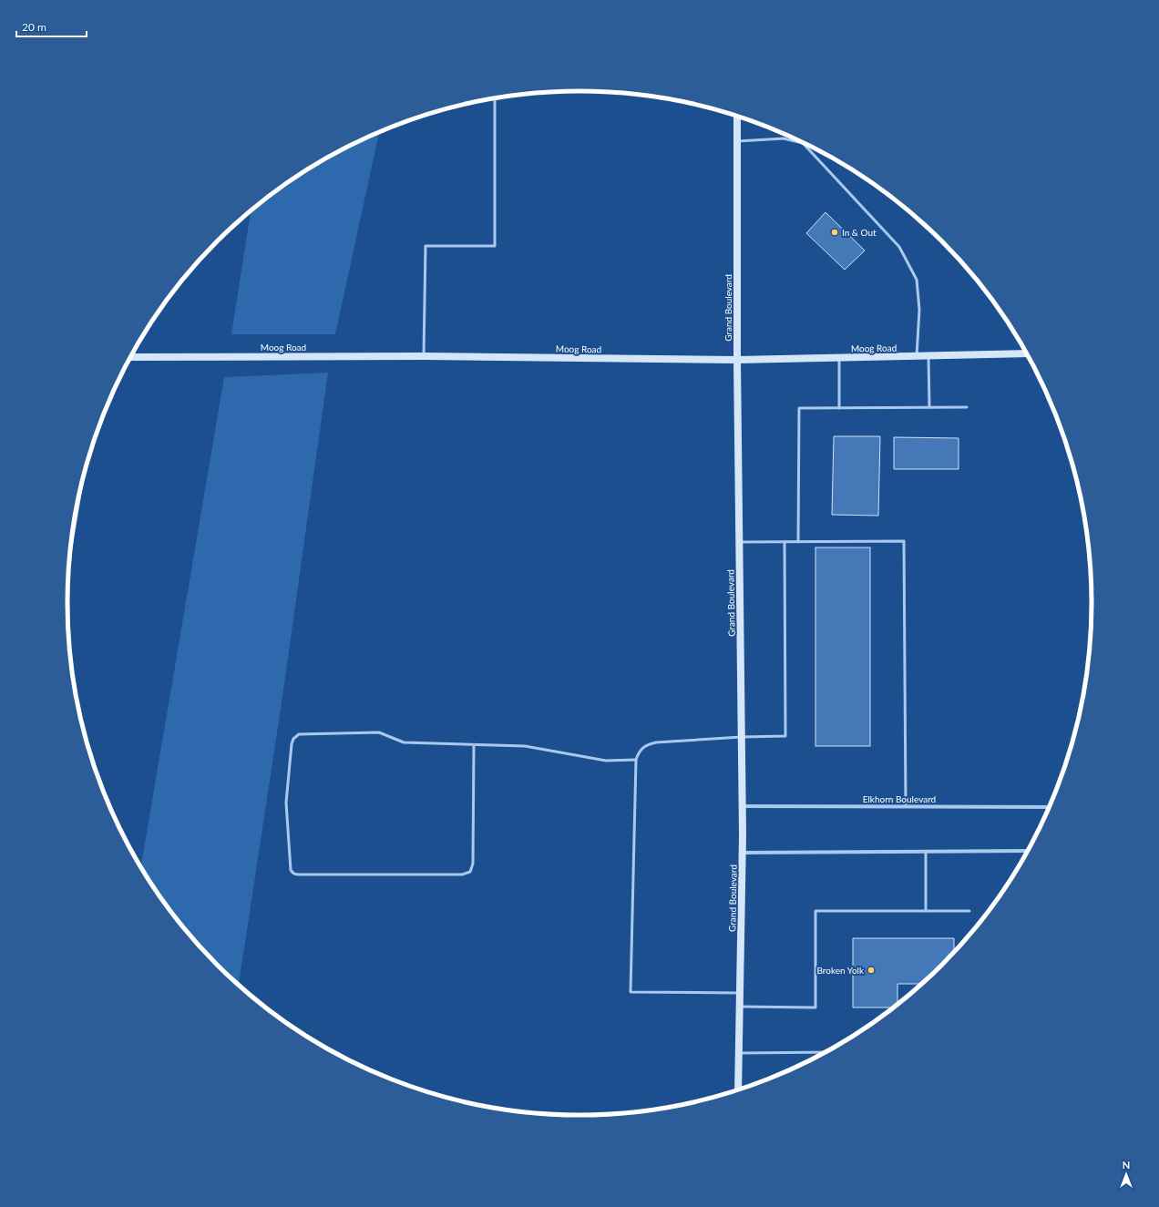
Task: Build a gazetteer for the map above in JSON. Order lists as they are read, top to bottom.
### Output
{
  "streets": {
    "street": ["Grand Boulevard", "Moog Road", "Elkhorn Boulevard"]
  },
  "crossings": [
    ["Grand Boulevard", "Moog Road"],
    ["Grand Boulevard", "Elkhorn Boulevard"]
  ],
  "places": ["In & Out", "Broken Yolk"],
  "scale_bar": "20 m",
  "north": "top"
}
